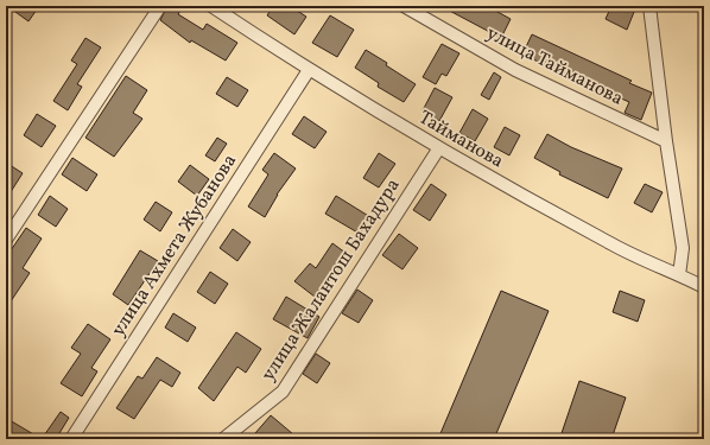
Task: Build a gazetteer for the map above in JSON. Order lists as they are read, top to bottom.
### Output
{
  "streets": {
    "street": [
      "улица Тайманова",
      "Тайманова",
      "улица Ахмета Жубанова",
      "улица Жалантош Бахадура"
    ]
  },
  "crossings": [
    ["Тайманова", "улица Ахмета Жубанова"],
    ["Тайманова", "улица Жалантош Бахадура"]
  ]
}
